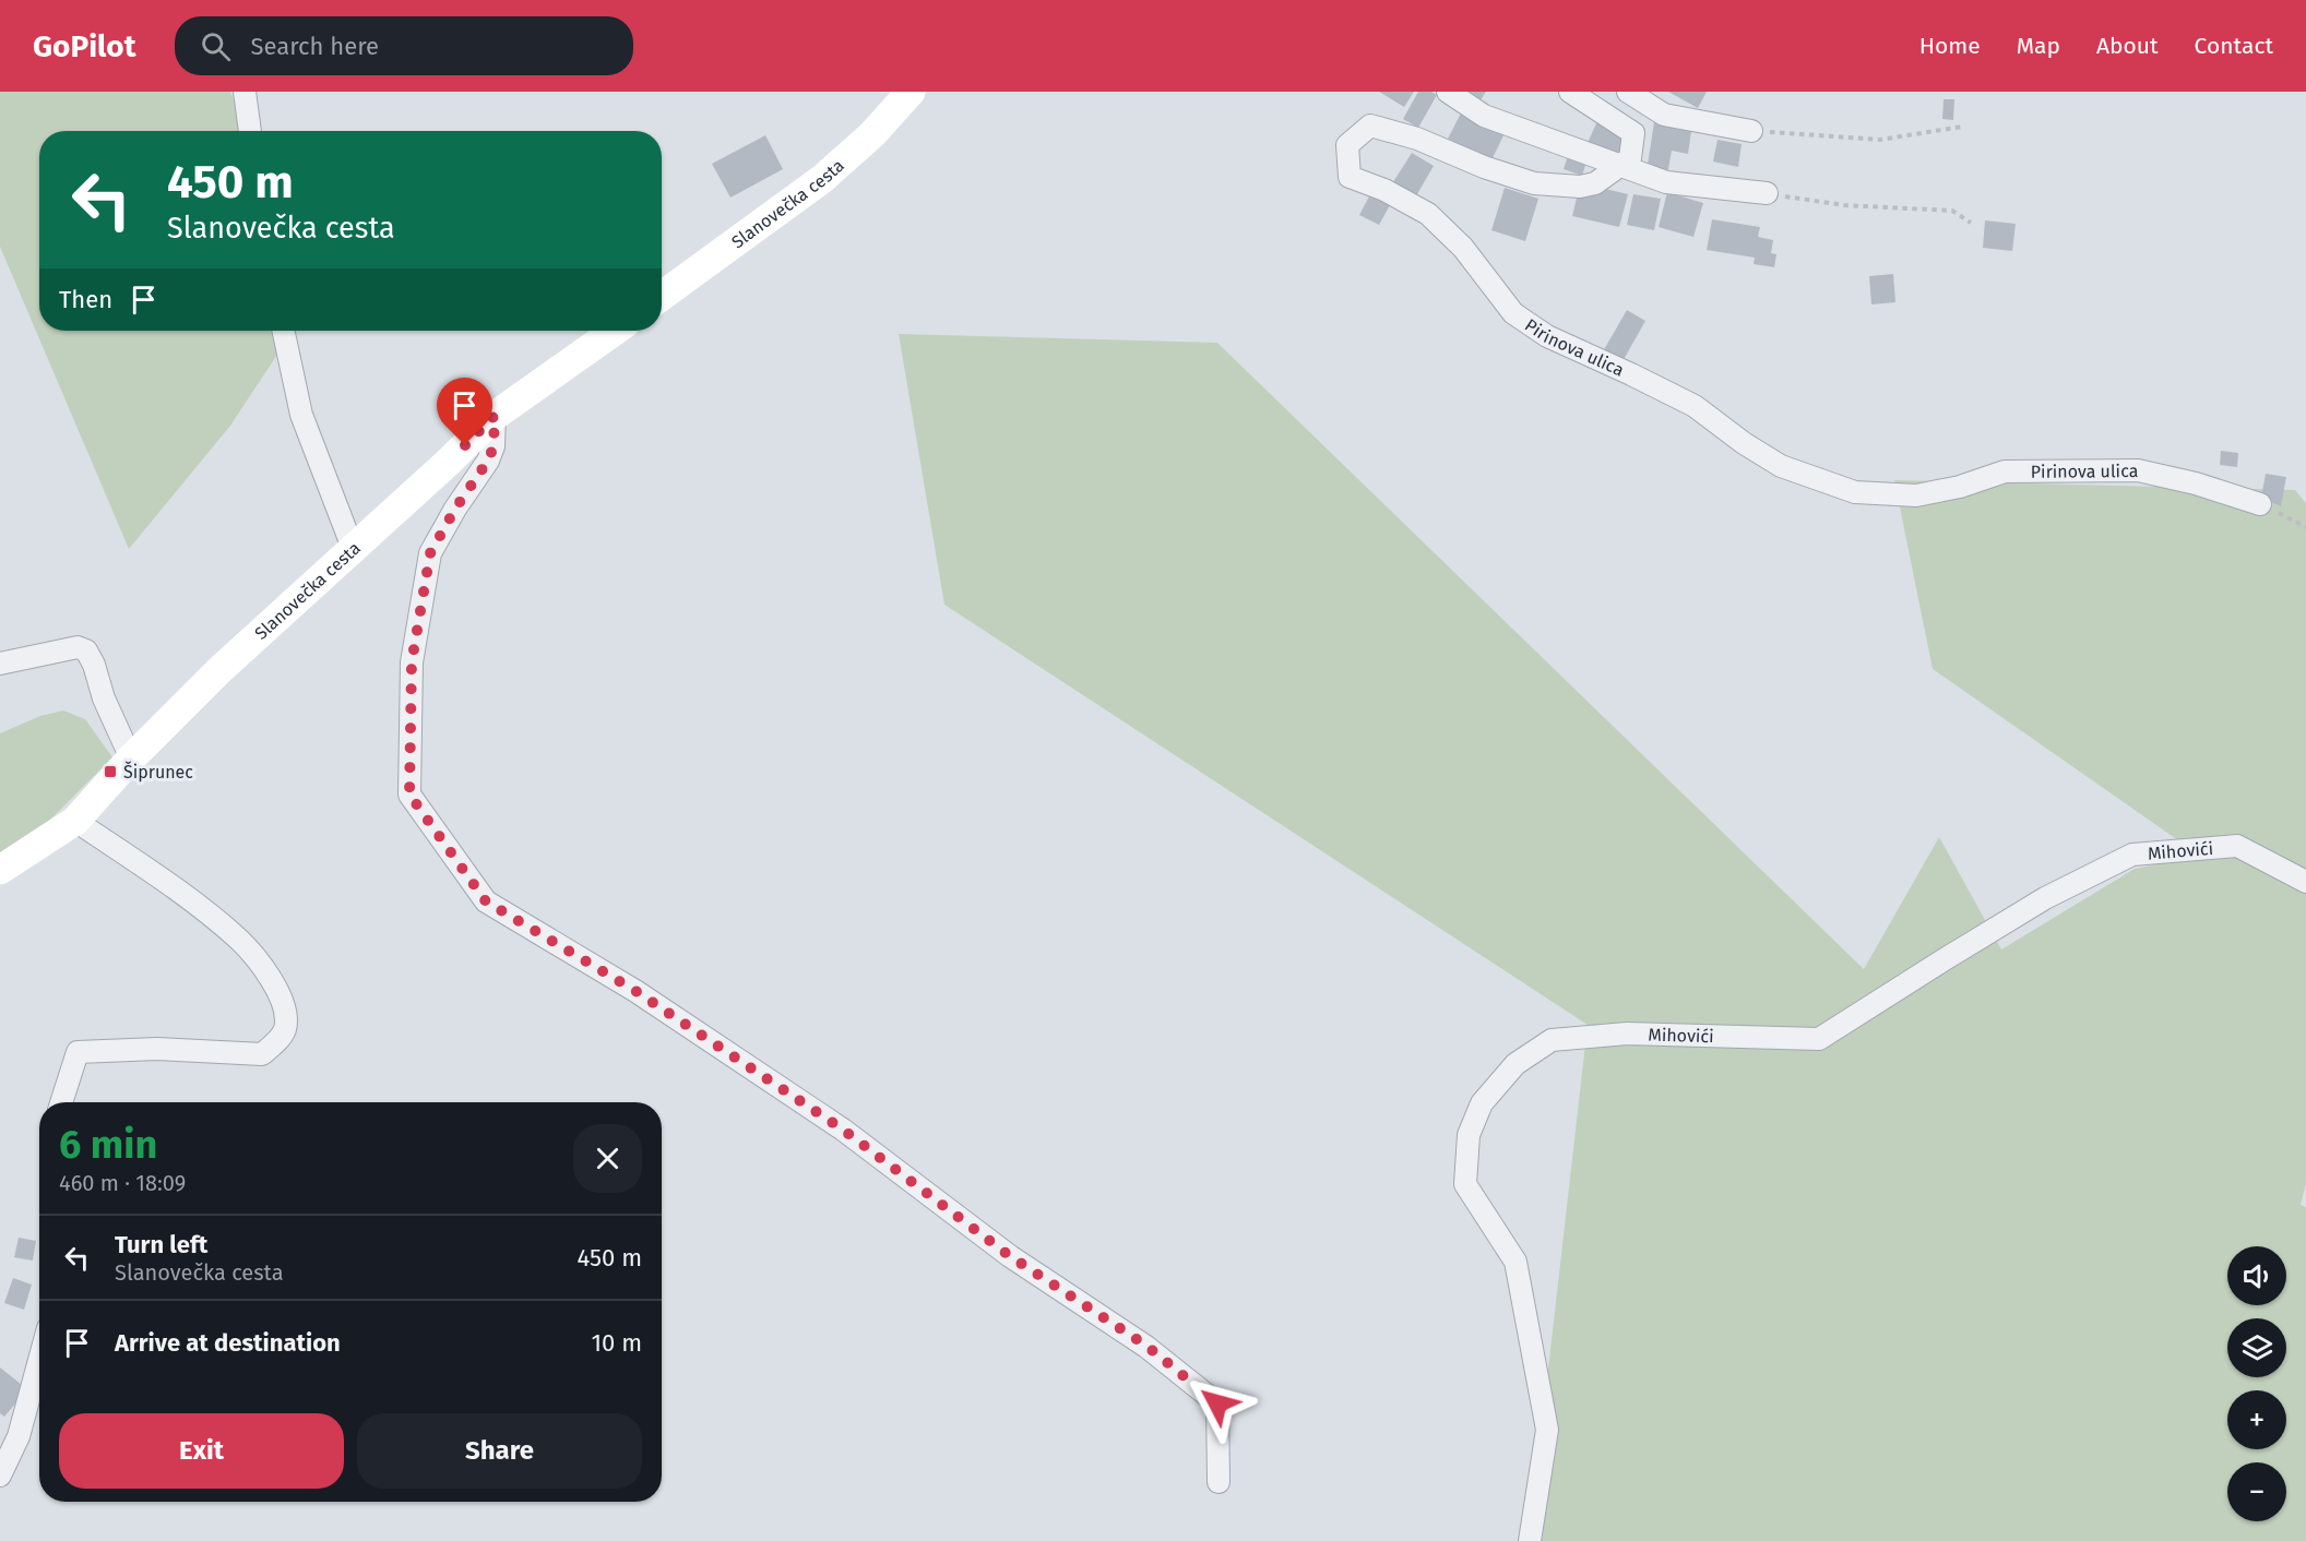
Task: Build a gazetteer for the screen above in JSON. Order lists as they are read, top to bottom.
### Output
{
  "streets": {
    "street": ["Slanovečka cesta", "Pirinova ulica", "Mihovići"]
  },
  "places": {
    "transit": ["Šiprunec"]
  },
  "page": {
    "header": "GoPilot",
    "search": "Search here",
    "nav": [
      "Home",
      "Map",
      "About",
      "Contact"
    ],
    "turn": ["450 m", "Slanovečka cesta"],
    "then": "Then",
    "heading": ["6 min", "460 m · 18:09"],
    "list": [
      {
        "name": "Turn left",
        "note": "Slanovečka cesta",
        "value": "450 m"
      },
      {
        "name": "Arrive at destination",
        "value": "10 m"
      }
    ],
    "map_buttons": ["+", "−"],
    "buttons": ["Exit", "Share"]
  }
}
